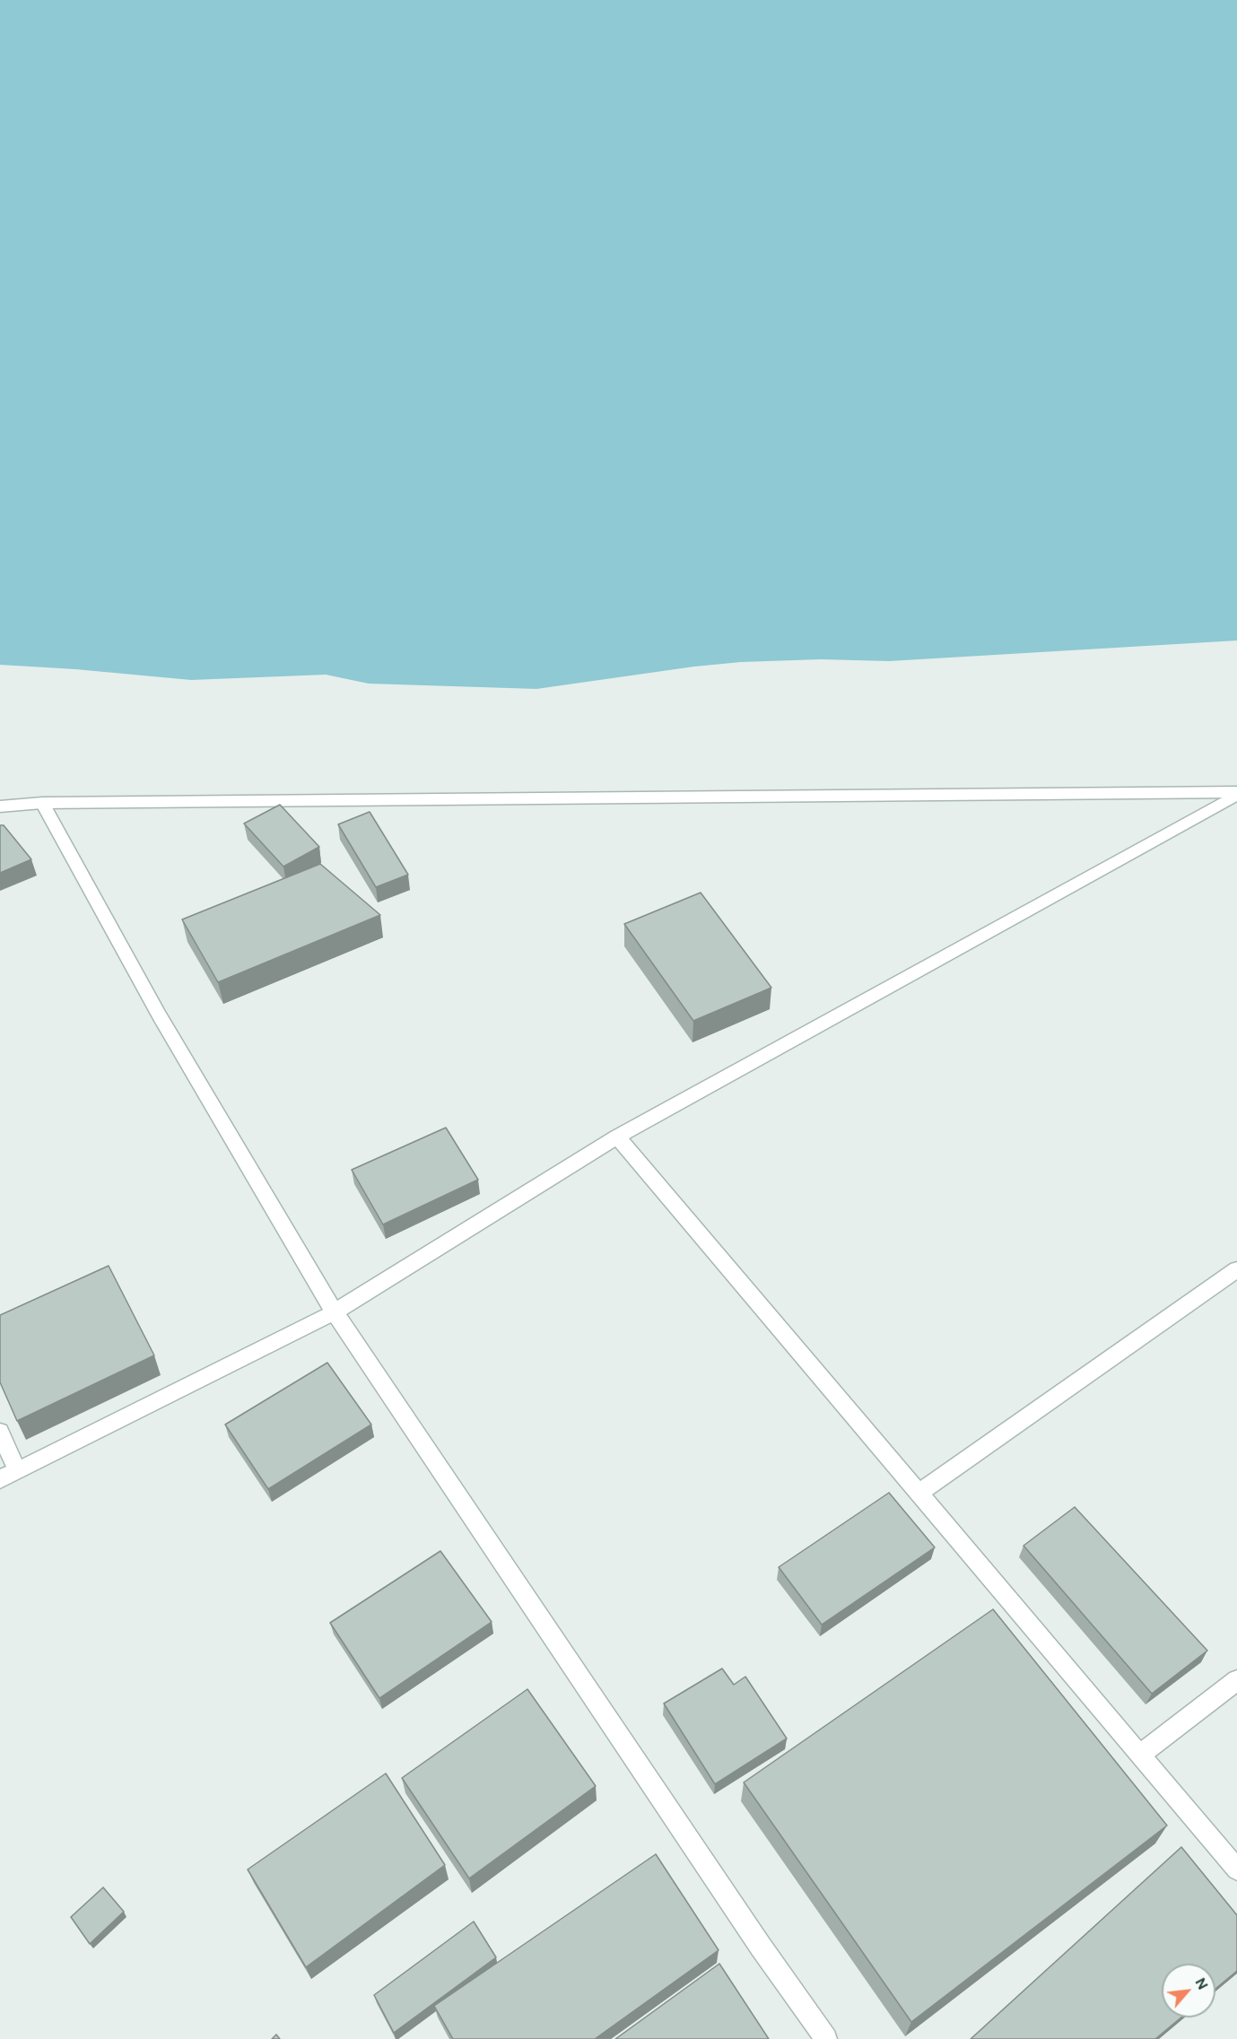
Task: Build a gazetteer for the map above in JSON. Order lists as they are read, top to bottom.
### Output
{
  "north": "top right"
}
